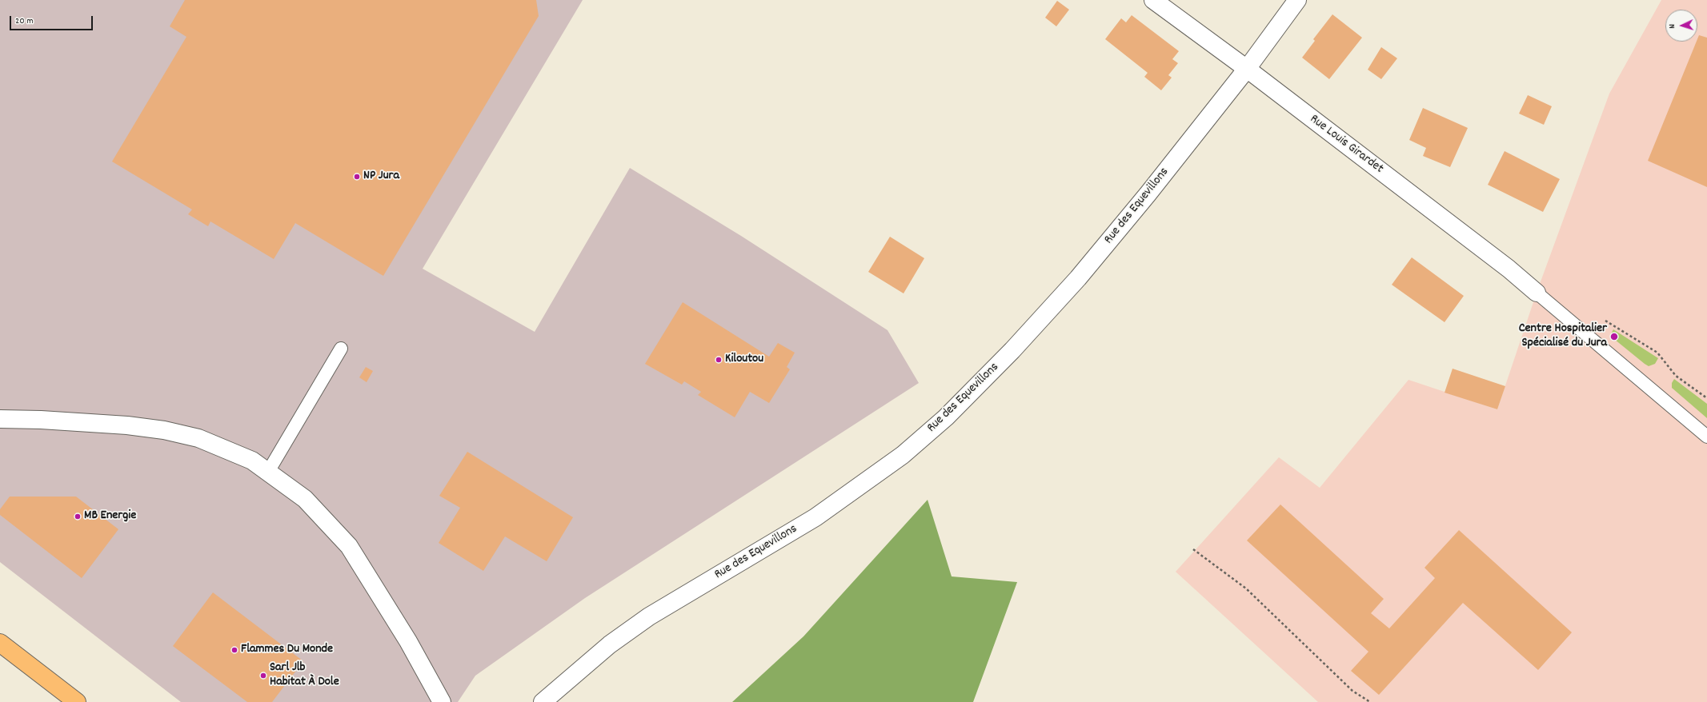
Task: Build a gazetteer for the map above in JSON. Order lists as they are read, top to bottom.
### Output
{
  "streets": {
    "street": ["Rue Louis Girardet", "Rue des Equevillons"]
  },
  "crossings": [
    ["Rue Louis Girardet", "Rue des Equevillons"]
  ],
  "places": [
    "NP Jura",
    "Centre Hospitalier Spécialisé du Jura",
    "Kiloutou",
    "MB Energie",
    "Flammes Du Monde",
    "Sarl Jlb Habitat À Dole"
  ],
  "scale_bar": "20 m",
  "north": "left"
}
